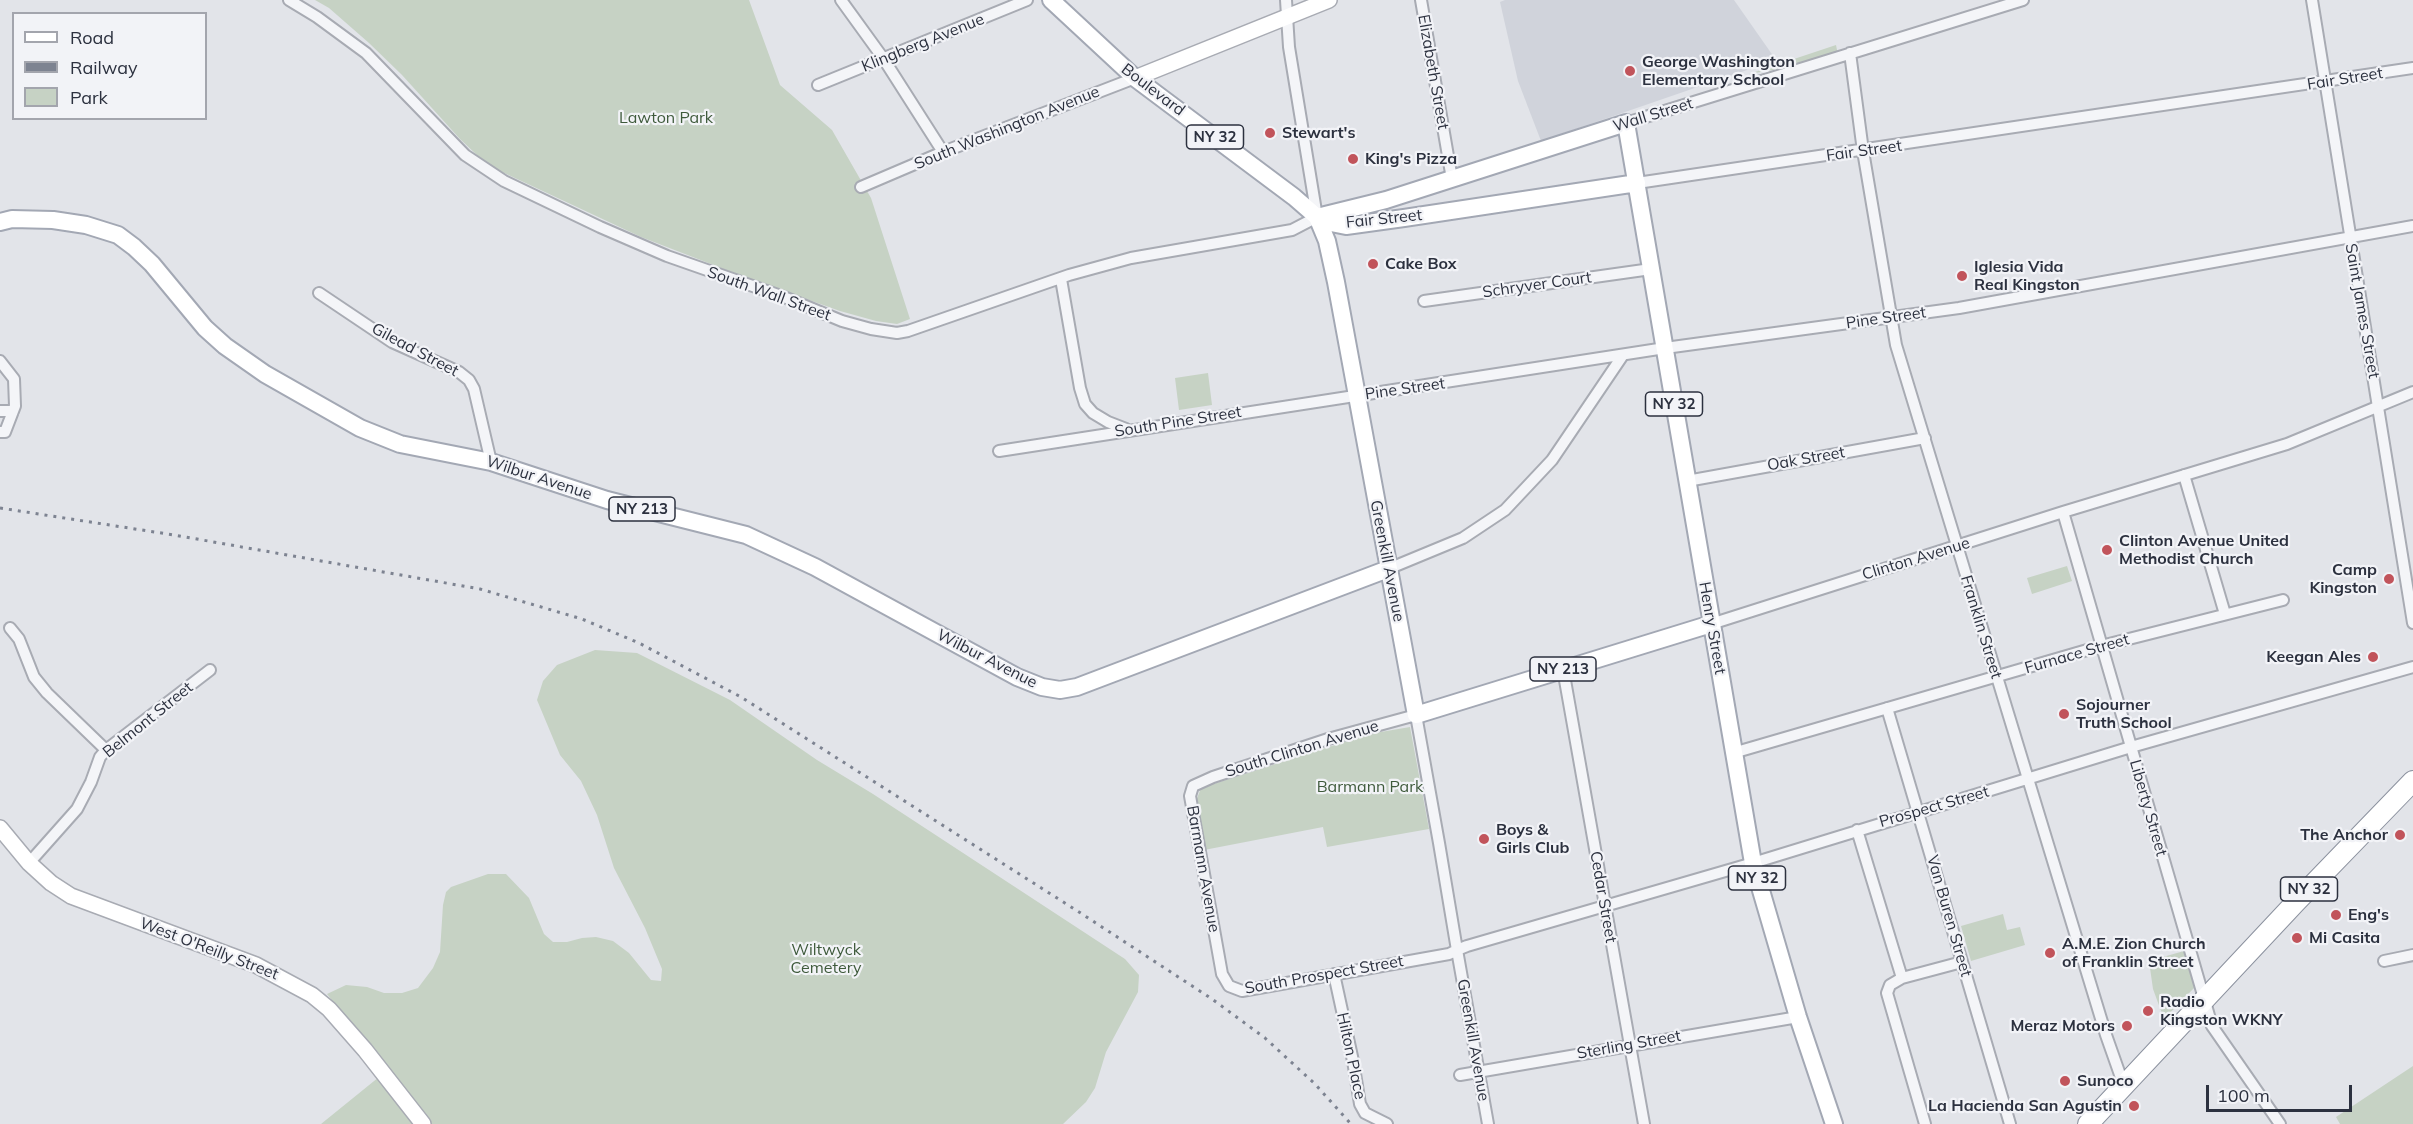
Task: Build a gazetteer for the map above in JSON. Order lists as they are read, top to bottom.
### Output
{
  "streets": {
    "highway": ["NY 32"],
    "main road": [
      "Fair Street",
      "Boulevard",
      "Wall Street",
      "Wilbur Avenue",
      "NY 213",
      "Clinton Avenue",
      "Greenkill Avenue",
      "Henry Street"
    ],
    "street": [
      "Klingberg Avenue",
      "Elizabeth Street",
      "South Washington Avenue",
      "Schryver Court",
      "South Wall Street",
      "Saint James Street",
      "Pine Street",
      "Gilead Street",
      "South Pine Street",
      "Oak Street",
      "Franklin Street",
      "Furnace Street",
      "Belmont Street",
      "South Clinton Avenue",
      "Prospect Street",
      "Liberty Street",
      "Barmann Avenue",
      "Cedar Street",
      "Van Buren Street",
      "West O'Reilly Street",
      "South Prospect Street",
      "Sterling Street",
      "Hilton Place"
    ]
  },
  "crossings": [
    ["Elizabeth Street", "Wall Street"],
    ["Fair Street", "Boulevard"],
    ["Fair Street", "Wall Street"],
    ["Fair Street", "South Wall Street"],
    ["Fair Street", "Saint James Street"],
    ["Fair Street", "Greenkill Avenue"],
    ["Fair Street", "Franklin Street"],
    ["Fair Street", "Henry Street"],
    ["Boulevard", "Wall Street"],
    ["Boulevard", "South Washington Avenue"],
    ["Boulevard", "South Wall Street"],
    ["Boulevard", "Greenkill Avenue"],
    ["Wall Street", "South Wall Street"],
    ["Wall Street", "Greenkill Avenue"],
    ["Wall Street", "Franklin Street"],
    ["Wall Street", "Henry Street"],
    ["South Washington Avenue", "Greenkill Avenue"],
    ["NY 32", "Franklin Street"],
    ["NY 32", "Liberty Street"],
    ["Schryver Court", "Henry Street"],
    ["South Wall Street", "Greenkill Avenue"],
    ["Saint James Street", "Pine Street"],
    ["Saint James Street", "Clinton Avenue"],
    ["Pine Street", "South Pine Street"],
    ["Pine Street", "Greenkill Avenue"],
    ["Pine Street", "Franklin Street"],
    ["Pine Street", "Henry Street"],
    ["Gilead Street", "Wilbur Avenue"],
    ["South Pine Street", "Greenkill Avenue"],
    ["Oak Street", "Franklin Street"],
    ["Oak Street", "Henry Street"],
    ["Wilbur Avenue", "Greenkill Avenue"],
    ["Clinton Avenue", "Greenkill Avenue"],
    ["Clinton Avenue", "Franklin Street"],
    ["Clinton Avenue", "Henry Street"],
    ["Clinton Avenue", "South Clinton Avenue"],
    ["Clinton Avenue", "Liberty Street"],
    ["Clinton Avenue", "Cedar Street"],
    ["Greenkill Avenue", "South Clinton Avenue"],
    ["Greenkill Avenue", "Prospect Street"],
    ["Greenkill Avenue", "South Prospect Street"],
    ["Greenkill Avenue", "Sterling Street"],
    ["Franklin Street", "Furnace Street"],
    ["Franklin Street", "Prospect Street"],
    ["Henry Street", "Furnace Street"],
    ["Henry Street", "Prospect Street"],
    ["Henry Street", "Sterling Street"],
    ["Furnace Street", "Liberty Street"],
    ["Furnace Street", "Van Buren Street"],
    ["Belmont Street", "West O'Reilly Street"],
    ["South Clinton Avenue", "Barmann Avenue"],
    ["Prospect Street", "Liberty Street"],
    ["Prospect Street", "Cedar Street"],
    ["Prospect Street", "Van Buren Street"],
    ["Prospect Street", "South Prospect Street"],
    ["Barmann Avenue", "South Prospect Street"],
    ["Cedar Street", "Sterling Street"],
    ["South Prospect Street", "Hilton Place"]
  ],
  "parks": ["Lawton Park", "Barmann Park", "Wiltwyck Cemetery"],
  "places": [
    "George Washington Elementary School",
    "Stewart's",
    "King's Pizza",
    "Cake Box",
    "Iglesia Vida Real Kingston",
    "Clinton Avenue United Methodist Church",
    "Camp Kingston",
    "Keegan Ales",
    "Sojourner Truth School",
    "The Anchor",
    "Boys & Girls Club",
    "Eng's",
    "Mi Casita",
    "A.M.E. Zion Church of Franklin Street",
    "Radio Kingston WKNY",
    "Meraz Motors",
    "Sunoco",
    "La Hacienda San Agustin"
  ],
  "legend": ["Road", "Railway", "Park"],
  "scale_bar": "100 m"
}
